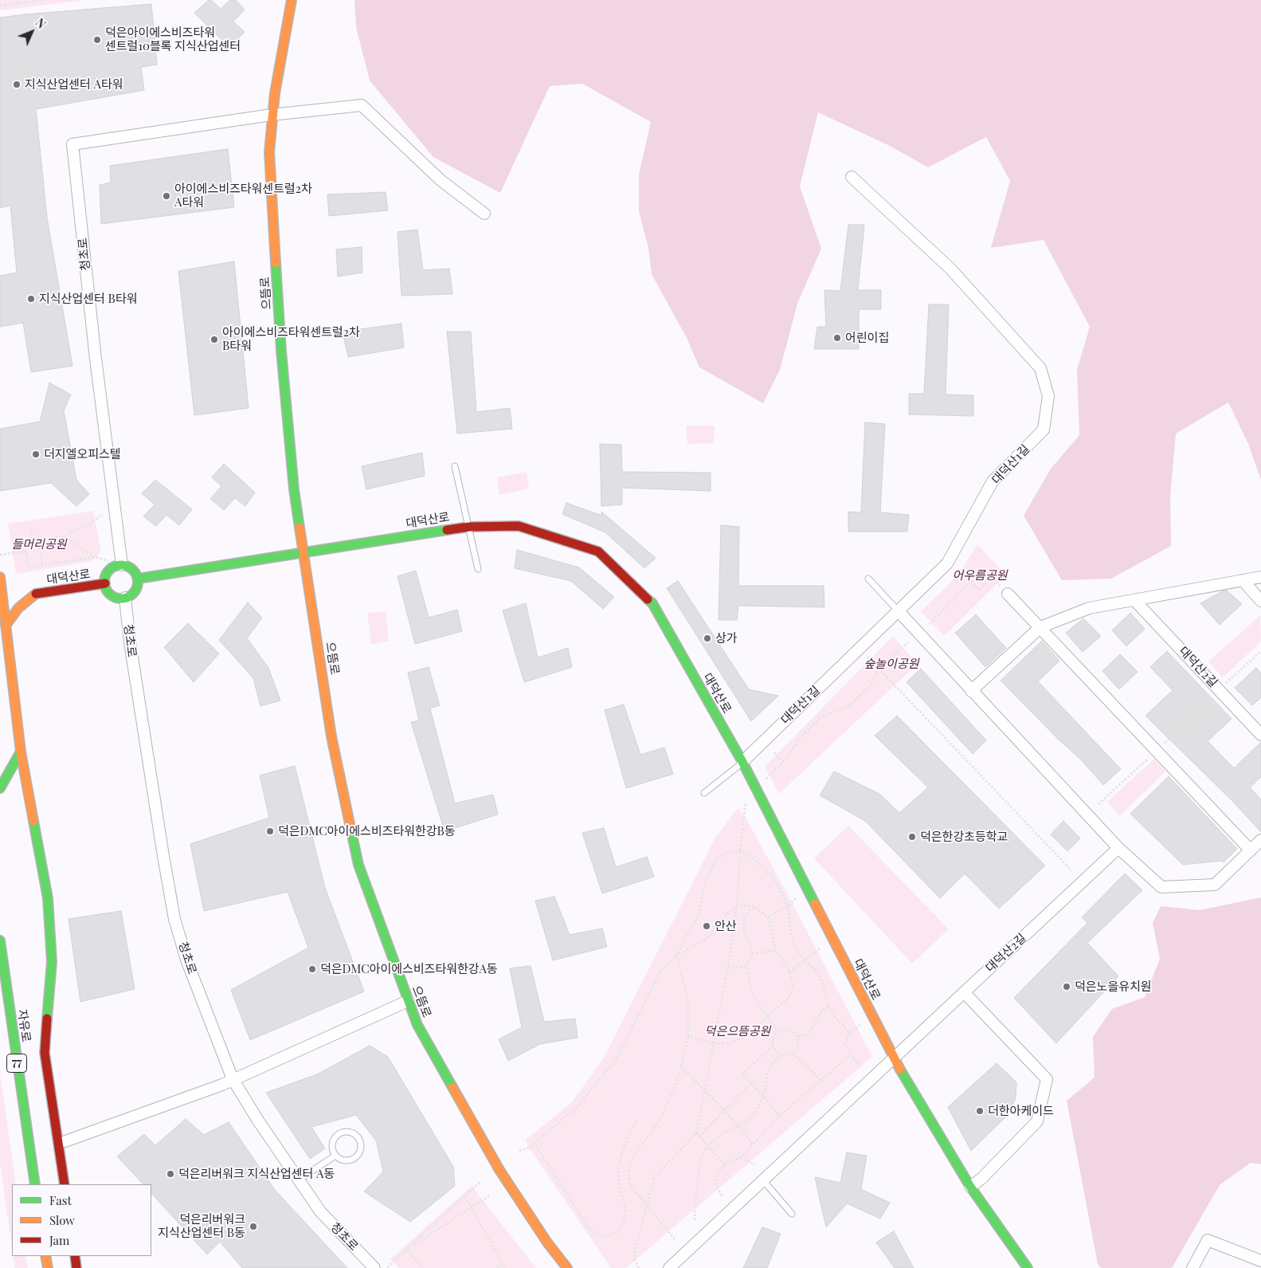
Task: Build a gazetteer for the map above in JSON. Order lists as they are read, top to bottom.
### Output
{
  "streets": {
    "main road": [
      "으뜸로",
      "대덕산로",
      "자유로",
      "77"
    ],
    "street": ["청초로", "대덕산1길", "대덕산2길"]
  },
  "crossings": [
    ["청초로", "으뜸로"],
    ["청초로", "대덕산로"],
    ["으뜸로", "대덕산로"],
    ["대덕산1길", "대덕산로"],
    ["대덕산로", "대덕산2길"]
  ],
  "parks": [
    "들머리공원",
    "어우름공원",
    "숲놀이공원",
    "덕은으뜸공원"
  ],
  "places": [
    "덕은아이에스비즈타워 센트럴10블록 지식산업센터",
    "지식산업센터 A타워",
    "아이에스비즈타워센트럴2차 A타워",
    "지식산업센터 B타워",
    "어린이집",
    "아이에스비즈타워센트럴2차 B타워",
    "더지엘오피스텔",
    "상가",
    "덕은DMC아이에스비즈타워한강B동",
    "덕은한강초등학교",
    "안산",
    "덕은DMC아이에스비즈타워한강A동",
    "덕은노을유치원",
    "더한아케이드",
    "덕은리버워크 지식산업센터 A동",
    "덕은리버워크 지식산업센터 B동"
  ],
  "legend": ["Fast", "Slow", "Jam"],
  "north": "top right"
}
